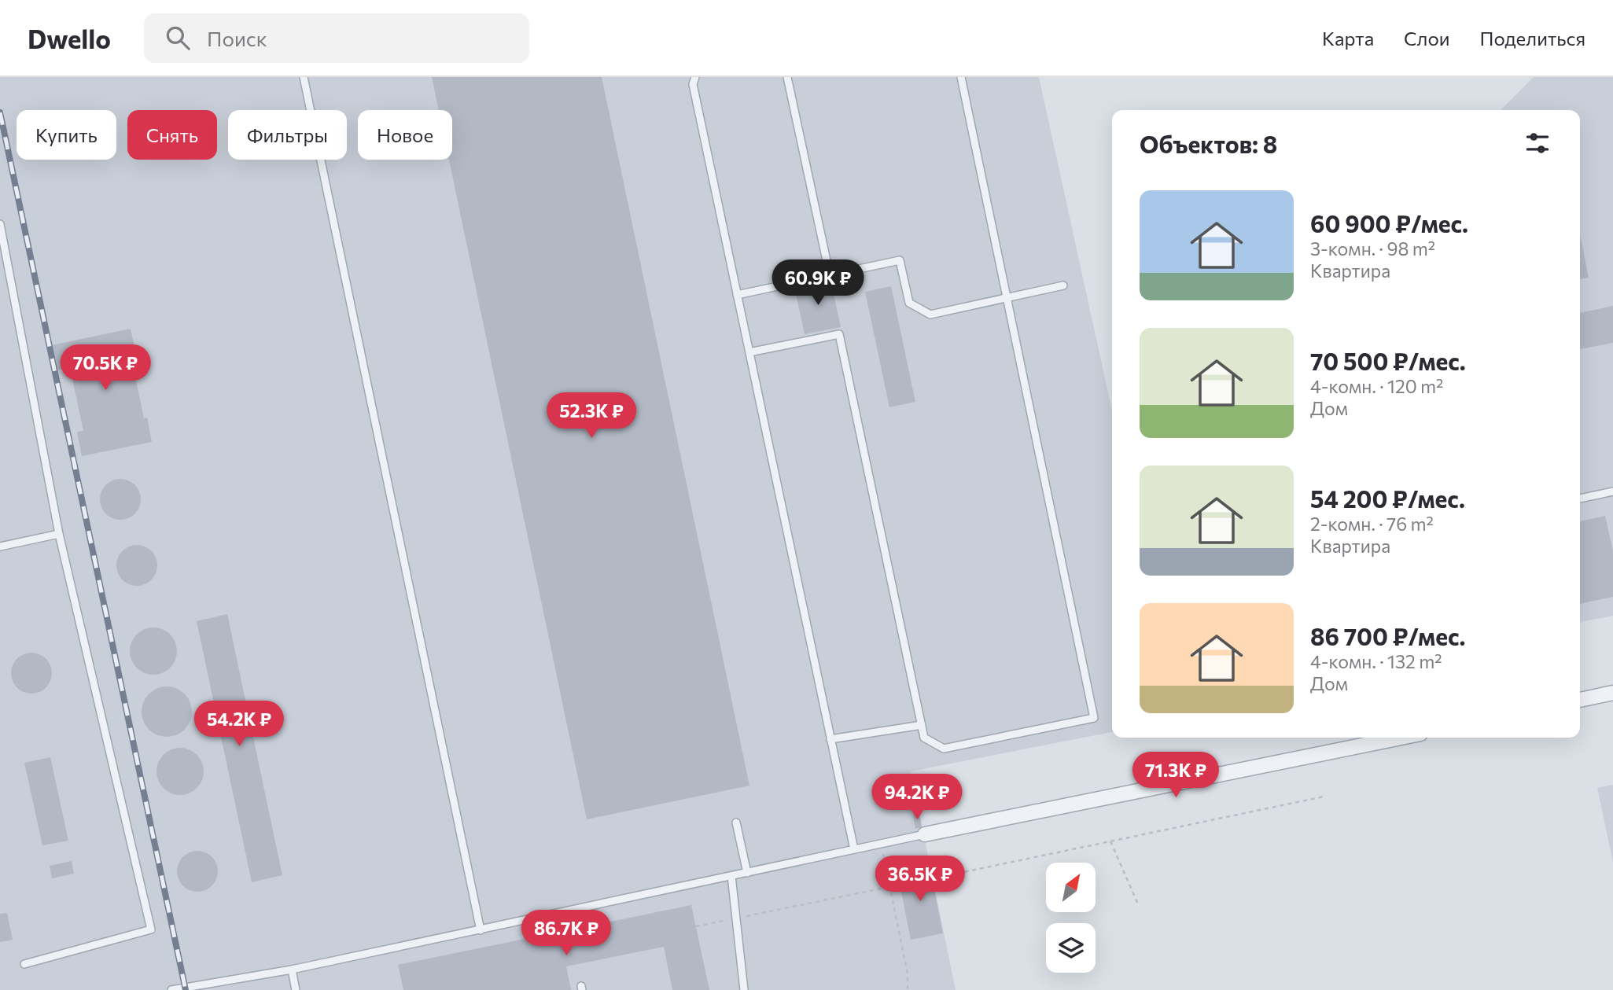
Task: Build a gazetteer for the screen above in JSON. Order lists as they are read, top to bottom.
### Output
{
  "north": "top right",
  "page": {
    "header": "Dwello",
    "search": "Поиск",
    "nav": ["Карта", "Слои", "Поделиться"],
    "chip": [
      "Купить",
      "Снять",
      "Фильтры",
      "Новое"
    ],
    "heading": "Объектов: 8",
    "list": [
      {
        "name": "60 900 ₽/мес.",
        "note": "3-комн. · 98 m² · Квартира"
      },
      {
        "name": "70 500 ₽/мес.",
        "note": "4-комн. · 120 m² · Дом"
      },
      {
        "name": "54 200 ₽/мес.",
        "note": "2-комн. · 76 m² · Квартира"
      },
      {
        "name": "86 700 ₽/мес.",
        "note": "4-комн. · 132 m² · Дом"
      }
    ],
    "price": [
      "60.9K ₽",
      "70.5K ₽",
      "52.3K ₽",
      "54.2K ₽",
      "71.3K ₽",
      "94.2K ₽",
      "36.5K ₽",
      "86.7K ₽"
    ]
  }
}
